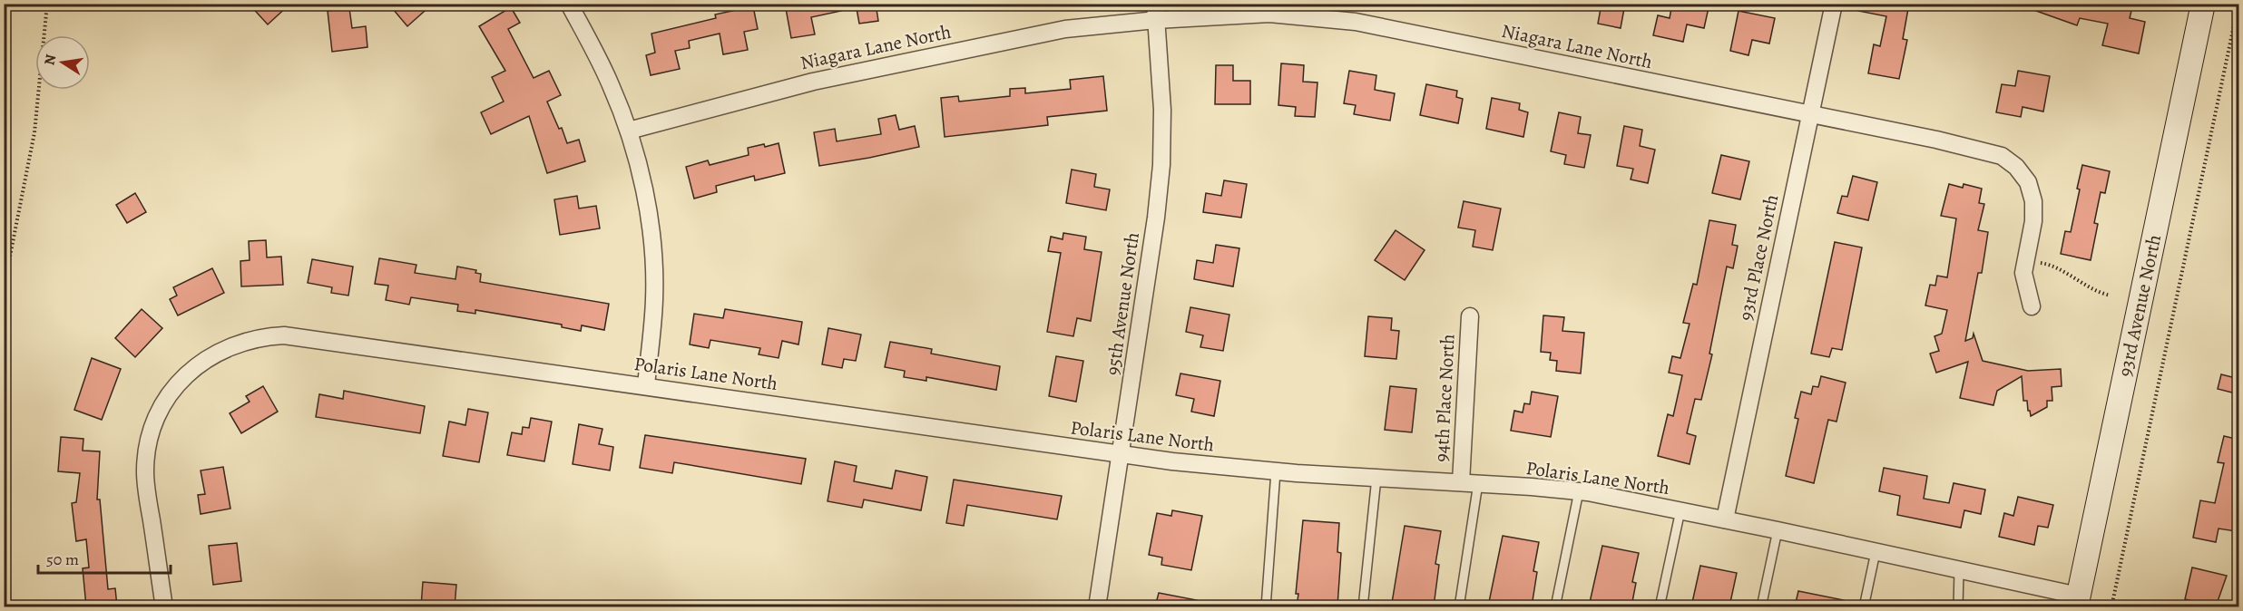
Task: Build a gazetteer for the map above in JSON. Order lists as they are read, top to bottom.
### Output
{
  "streets": {
    "main road": ["93rd Avenue North"],
    "street": [
      "Niagara Lane North",
      "93rd Place North",
      "95th Avenue North",
      "Polaris Lane North",
      "94th Place North"
    ]
  },
  "crossings": [
    ["Niagara Lane North", "93rd Place North"],
    ["Niagara Lane North", "95th Avenue North"],
    ["93rd Place North", "Polaris Lane North"],
    ["95th Avenue North", "Polaris Lane North"],
    ["93rd Avenue North", "Polaris Lane North"],
    ["Polaris Lane North", "94th Place North"]
  ],
  "scale_bar": "50 m",
  "north": "left"
}
